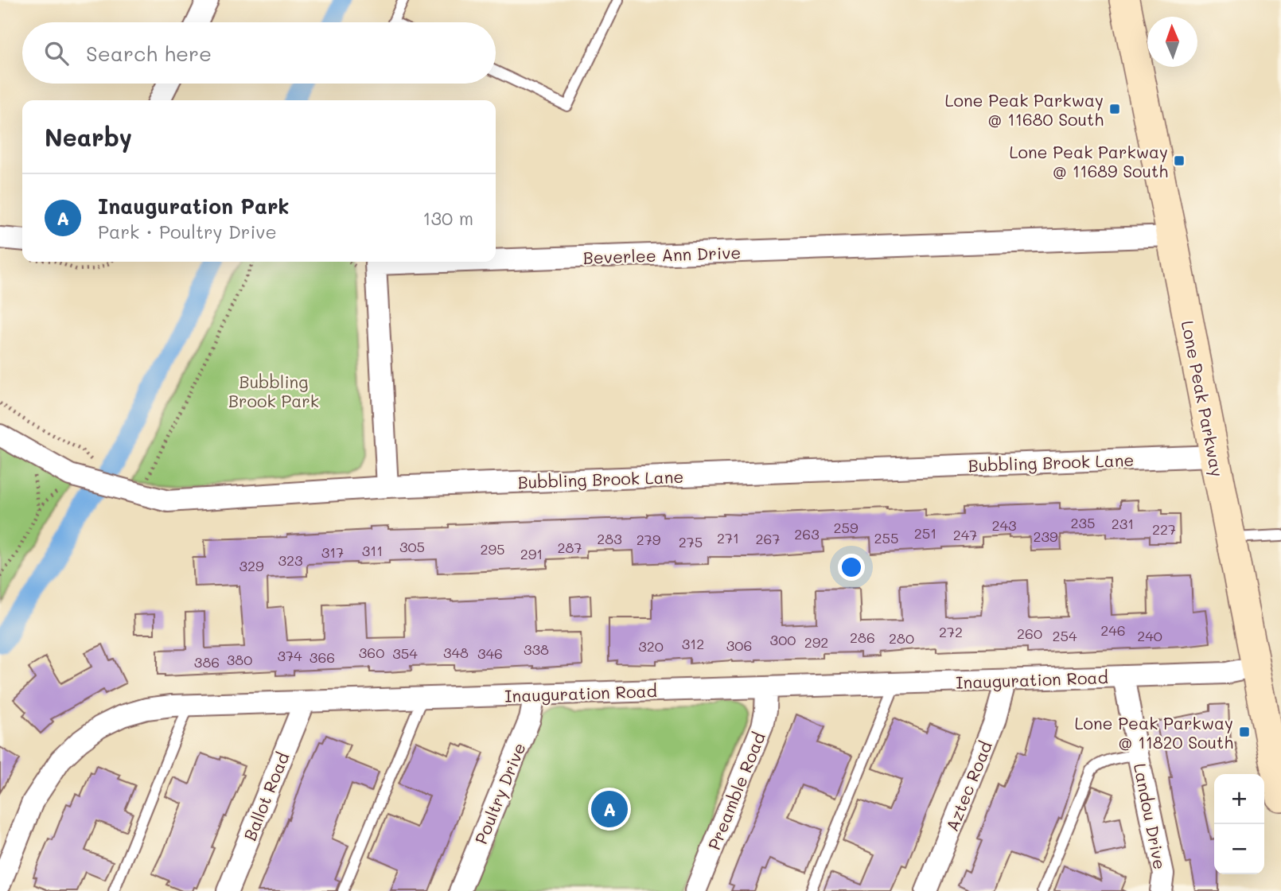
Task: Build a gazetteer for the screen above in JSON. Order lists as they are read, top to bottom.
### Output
{
  "streets": {
    "main road": ["Lone Peak Parkway"],
    "street": [
      "Beverlee Ann Drive",
      "Bubbling Brook Lane",
      "Inauguration Road",
      "Aztec Road",
      "Preamble Road",
      "Poultry Drive",
      "Ballot Road",
      "Landou Drive"
    ]
  },
  "crossings": [
    ["Beverlee Ann Drive", "Lone Peak Parkway"],
    ["Beverlee Ann Drive", "Bubbling Brook Lane"],
    ["Lone Peak Parkway", "Bubbling Brook Lane"],
    ["Lone Peak Parkway", "Inauguration Road"],
    ["Inauguration Road", "Aztec Road"],
    ["Inauguration Road", "Preamble Road"],
    ["Inauguration Road", "Poultry Drive"],
    ["Inauguration Road", "Ballot Road"],
    ["Inauguration Road", "Landou Drive"]
  ],
  "parks": ["Bubbling Brook Park"],
  "places": {
    "transit": ["Lone Peak Parkway @ 11680 South", "Lone Peak Parkway @ 11689 South", "Lone Peak Parkway @ 11820 South"]
  },
  "house_numbers": [
    "235",
    "231",
    "243",
    "259",
    "227",
    "251",
    "263",
    "247",
    "239",
    "271",
    "255",
    "283",
    "267",
    "279",
    "275",
    "305",
    "287",
    "295",
    "311",
    "317",
    "291",
    "323",
    "329",
    "246",
    "272",
    "260",
    "254",
    "240",
    "286",
    "280",
    "300",
    "292",
    "312",
    "306",
    "320",
    "338",
    "360",
    "348",
    "354",
    "346",
    "374",
    "366",
    "380",
    "386"
  ],
  "north": "top",
  "page": {
    "search": "Search here",
    "heading": "Nearby",
    "list": [
      {
        "mark": "A",
        "name": "Inauguration Park",
        "note": "Park · Poultry Drive",
        "value": "130 m"
      }
    ],
    "map_buttons": ["+", "−"],
    "pins": "A"
  }
}
